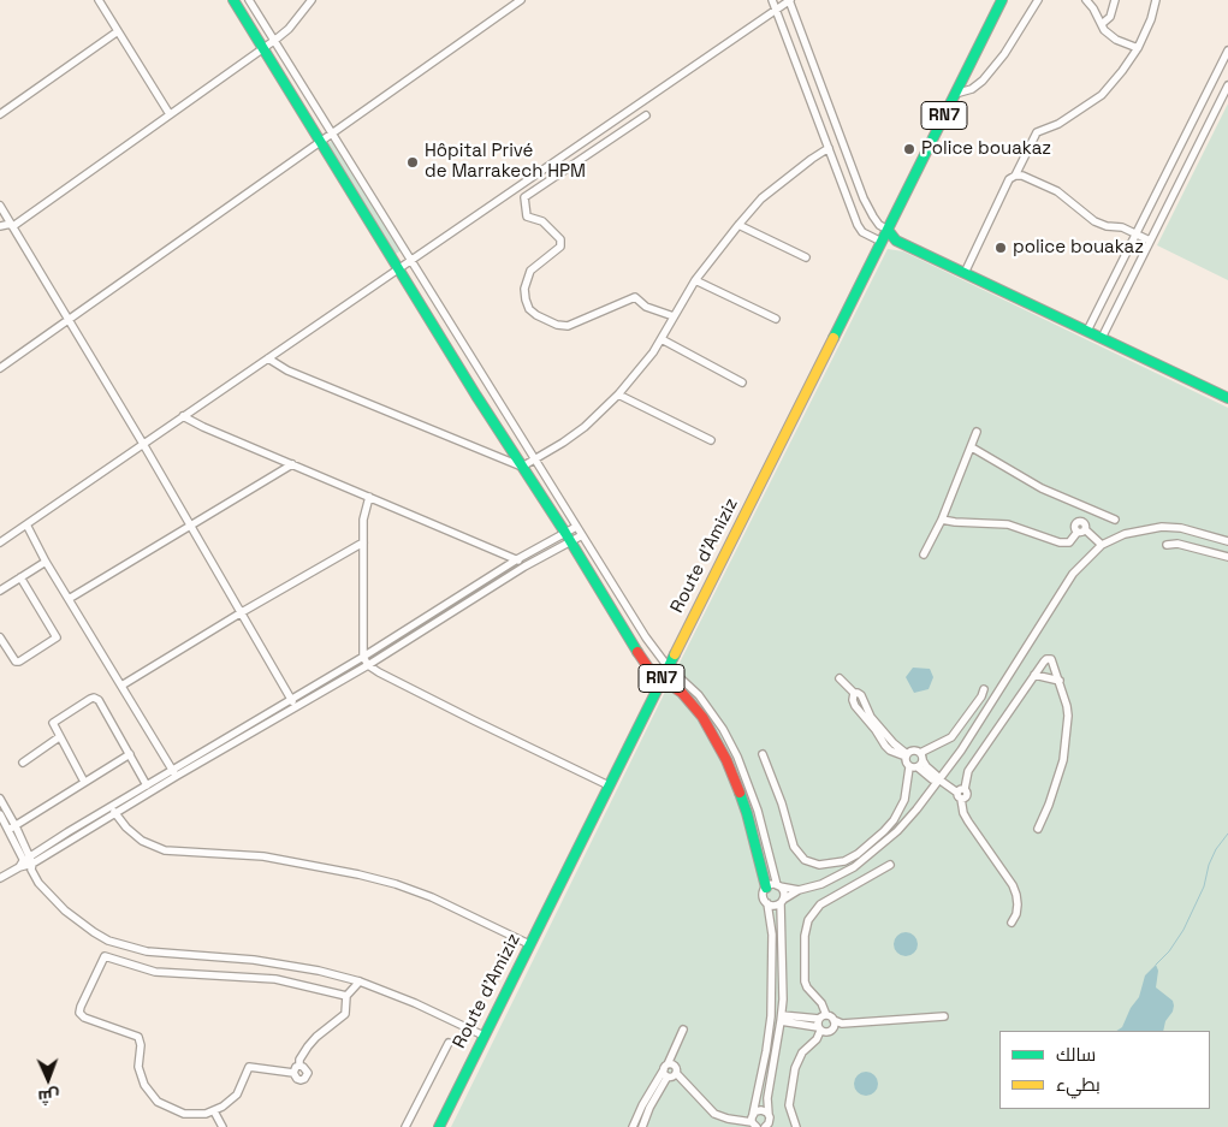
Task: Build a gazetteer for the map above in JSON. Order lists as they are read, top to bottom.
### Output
{
  "streets": {
    "street": ["RN7", "Route d'Amiziz"]
  },
  "places": ["Police bouakaz", "Hôpital Privé de Marrakech HPM", "police bouakaz"],
  "legend": ["سالك", "بطيء"],
  "north": "bottom"
}
